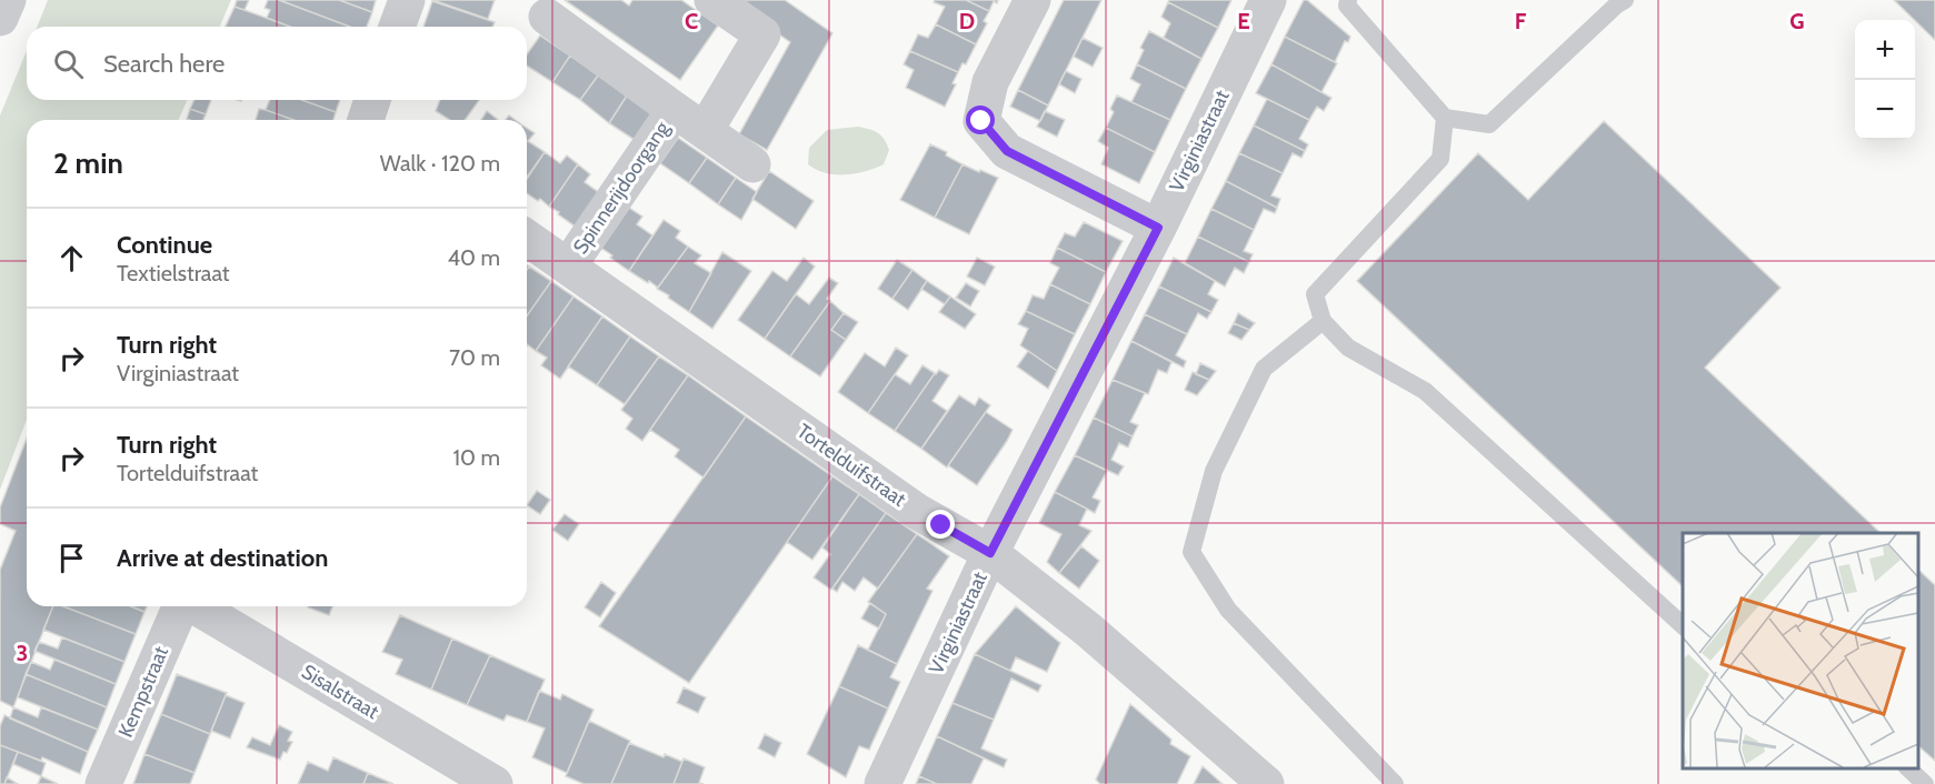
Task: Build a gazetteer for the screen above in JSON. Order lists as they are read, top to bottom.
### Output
{
  "streets": {
    "street": [
      "Virginiastraat",
      "Spinnerijdoorgang",
      "Tortelduifstraat",
      "Kempstraat",
      "Sisalstraat"
    ]
  },
  "crossings": [
    ["Virginiastraat", "Tortelduifstraat"],
    ["Spinnerijdoorgang", "Tortelduifstraat"]
  ],
  "page": {
    "map_buttons": ["+", "−"],
    "search": "Search here",
    "heading": ["2 min", "Walk · 120 m"],
    "list": [
      ["Continue", "Textielstraat", "40 m"],
      ["Turn right", "Virginiastraat", "70 m"],
      ["Turn right", "Tortelduifstraat", "10 m"],
      "Arrive at destination"
    ]
  },
  "grid": {
    "columns": [
      "C",
      "D",
      "E",
      "F",
      "G"
    ],
    "rows": ["3"]
  }
}
